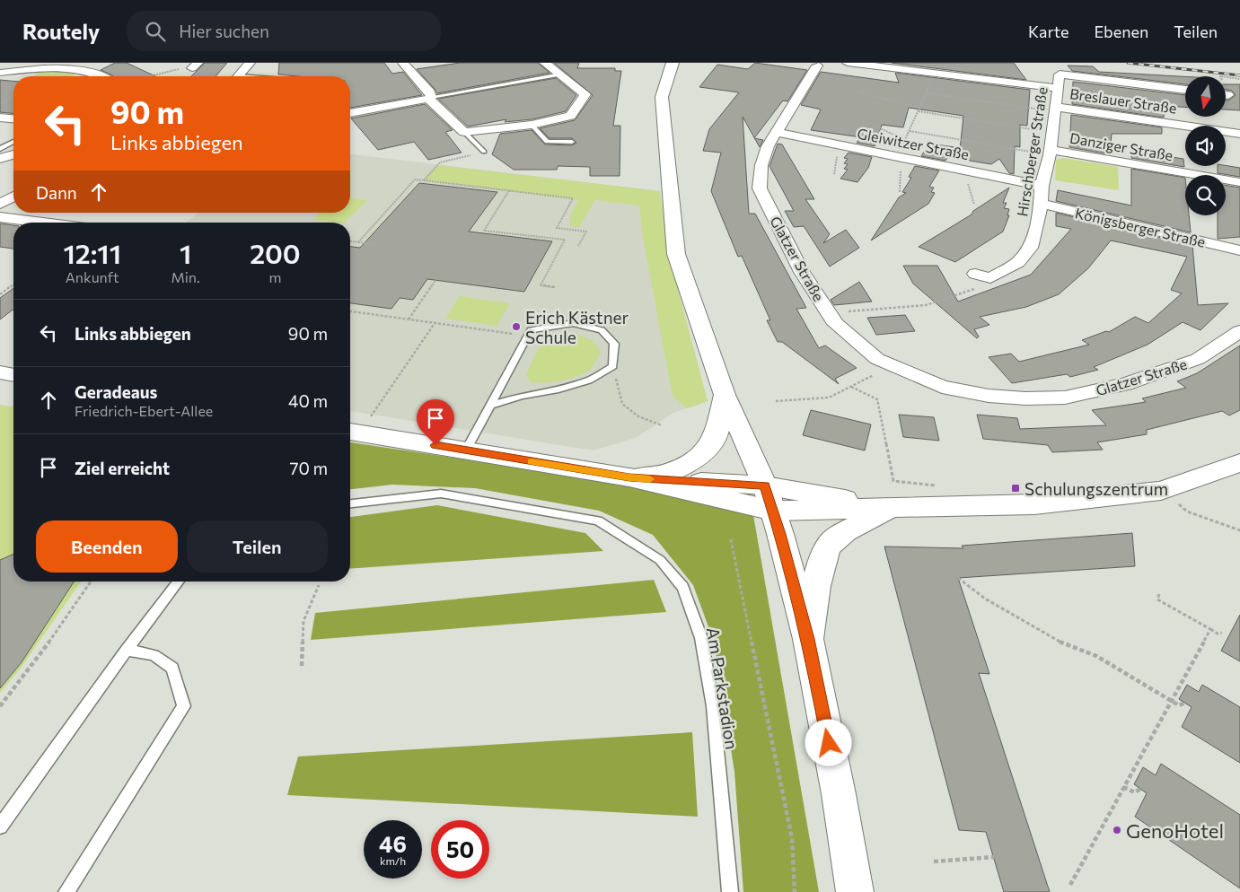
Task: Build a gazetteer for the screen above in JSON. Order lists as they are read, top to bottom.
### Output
{
  "streets": {
    "street": [
      "Breslauer Straße",
      "Gleiwitzer Straße",
      "Danziger Straße",
      "Hirschberger Straße",
      "Königsberger Straße",
      "Glatzer Straße"
    ],
    "lane": ["Am Parkstadion"]
  },
  "crossings": [
    ["Breslauer Straße", "Hirschberger Straße"],
    ["Gleiwitzer Straße", "Hirschberger Straße"],
    ["Gleiwitzer Straße", "Glatzer Straße"],
    ["Danziger Straße", "Hirschberger Straße"],
    ["Hirschberger Straße", "Königsberger Straße"]
  ],
  "places": {
    "other": ["Erich Kästner Schule", "GenoHotel"],
    "transit": ["Schulungszentrum"]
  },
  "north": "bottom",
  "page": {
    "header": "Routely",
    "search": "Hier suchen",
    "nav": ["Karte", "Ebenen", "Teilen"],
    "turn": ["90 m", "Links abbiegen"],
    "then": "Dann",
    "eta": [
      "12:11",
      "Ankunft",
      "1",
      "Min.",
      "200",
      "m"
    ],
    "list": [
      {
        "name": "Links abbiegen",
        "value": "90 m"
      },
      {
        "name": "Geradeaus",
        "note": "Friedrich-Ebert-Allee",
        "value": "40 m"
      },
      {
        "name": "Ziel erreicht",
        "value": "70 m"
      }
    ],
    "buttons": ["Beenden", "Teilen"],
    "speed": "46 km/h",
    "limit": "50"
  }
}
